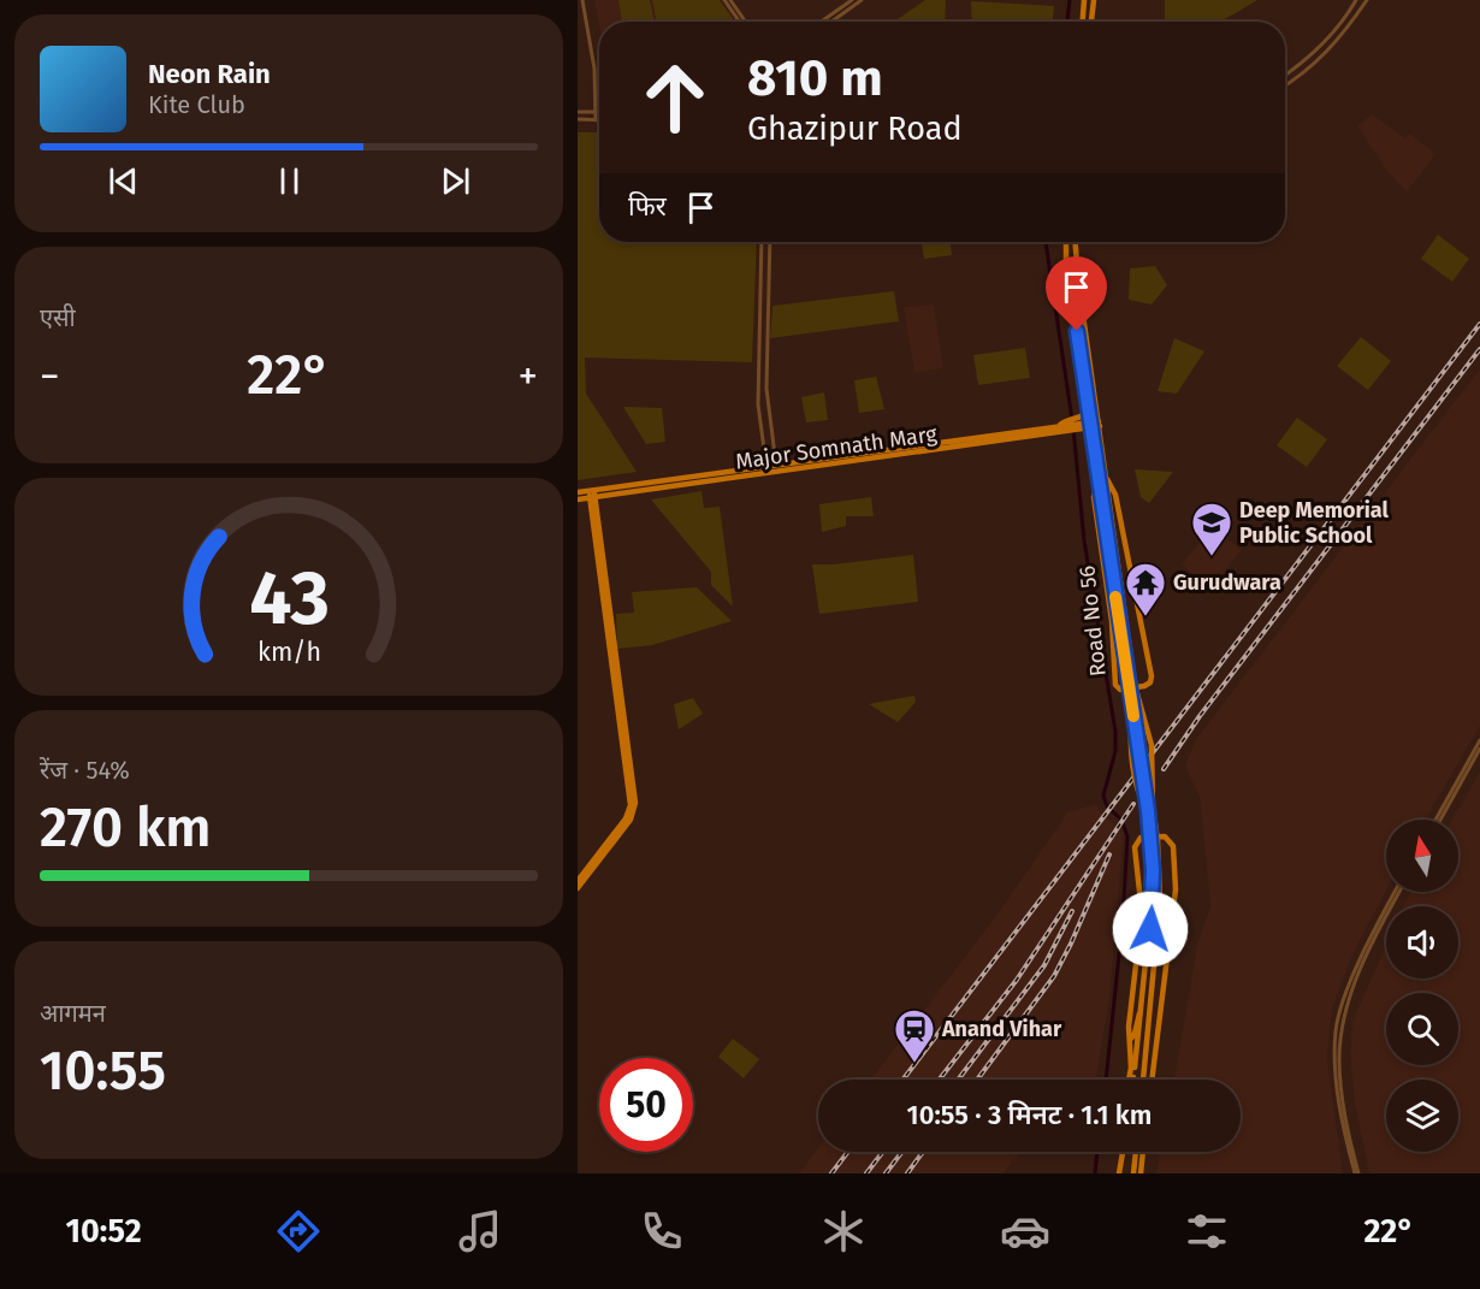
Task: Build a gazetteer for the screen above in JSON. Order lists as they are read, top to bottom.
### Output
{
  "streets": {
    "main road": ["Major Somnath Marg", "Road No 56"]
  },
  "places": {
    "school or university": ["Deep Memorial Public School"],
    "temple": ["Gurudwara"],
    "station": ["Anand Vihar"]
  },
  "north": "top",
  "page": {
    "turn": ["810 m", "Ghazipur Road"],
    "song": ["Neon Rain", "Kite Club"],
    "then": "फिर",
    "tile": [
      "एसी",
      ["रेंज · 54%", "270 km"],
      ["आगमन", "10:55"]
    ],
    "heat": ["−", "22°", "+"],
    "limit": "50",
    "trip": "10:55 · 3 मिनट · 1.1 km",
    "tabs": ["10:52", "22°"],
    "gauge": ["43", "km/h"]
  }
}
